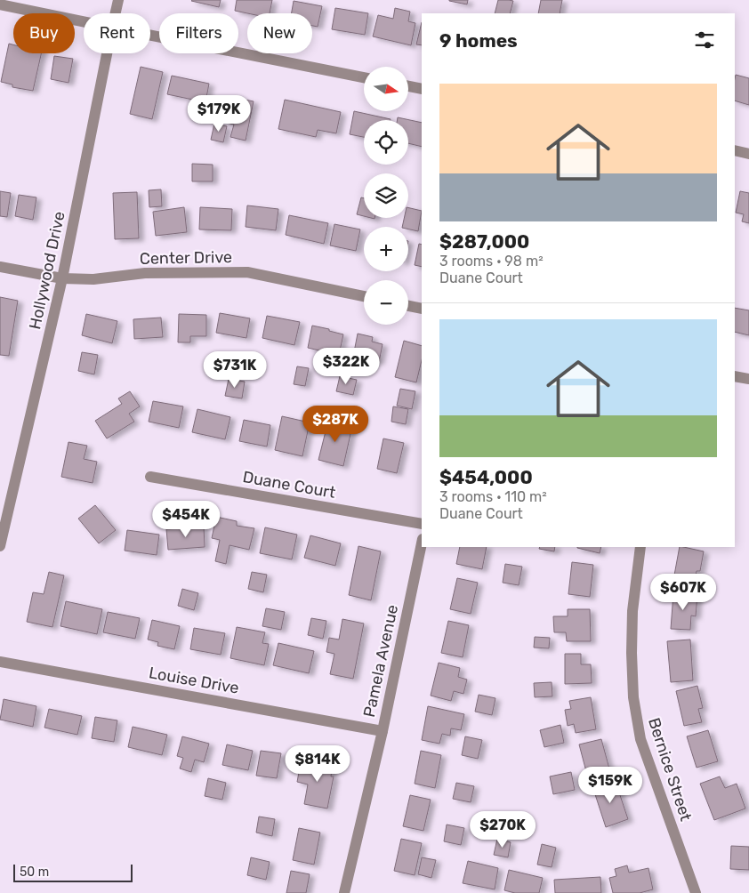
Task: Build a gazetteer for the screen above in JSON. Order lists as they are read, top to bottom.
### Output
{
  "streets": {
    "street": [
      "Center Drive",
      "Hollywood Drive",
      "Duane Court",
      "Pamela Avenue",
      "Louise Drive",
      "Bernice Street"
    ]
  },
  "crossings": [
    ["Center Drive", "Hollywood Drive"],
    ["Pamela Avenue", "Louise Drive"]
  ],
  "scale_bar": "50 m",
  "north": "right",
  "page": {
    "chip": [
      "Buy",
      "Rent",
      "Filters",
      "New"
    ],
    "heading": "9 homes",
    "map_buttons": ["+", "−"],
    "list": [
      {
        "name": "$287,000",
        "note": "3 rooms · 98 m² · Duane Court"
      },
      {
        "name": "$454,000",
        "note": "3 rooms · 110 m² · Duane Court"
      }
    ],
    "price": [
      "$179K",
      "$322K",
      "$731K",
      "$287K",
      "$454K",
      "$607K",
      "$814K",
      "$159K",
      "$270K"
    ],
    "scale": "50 m"
  }
}
